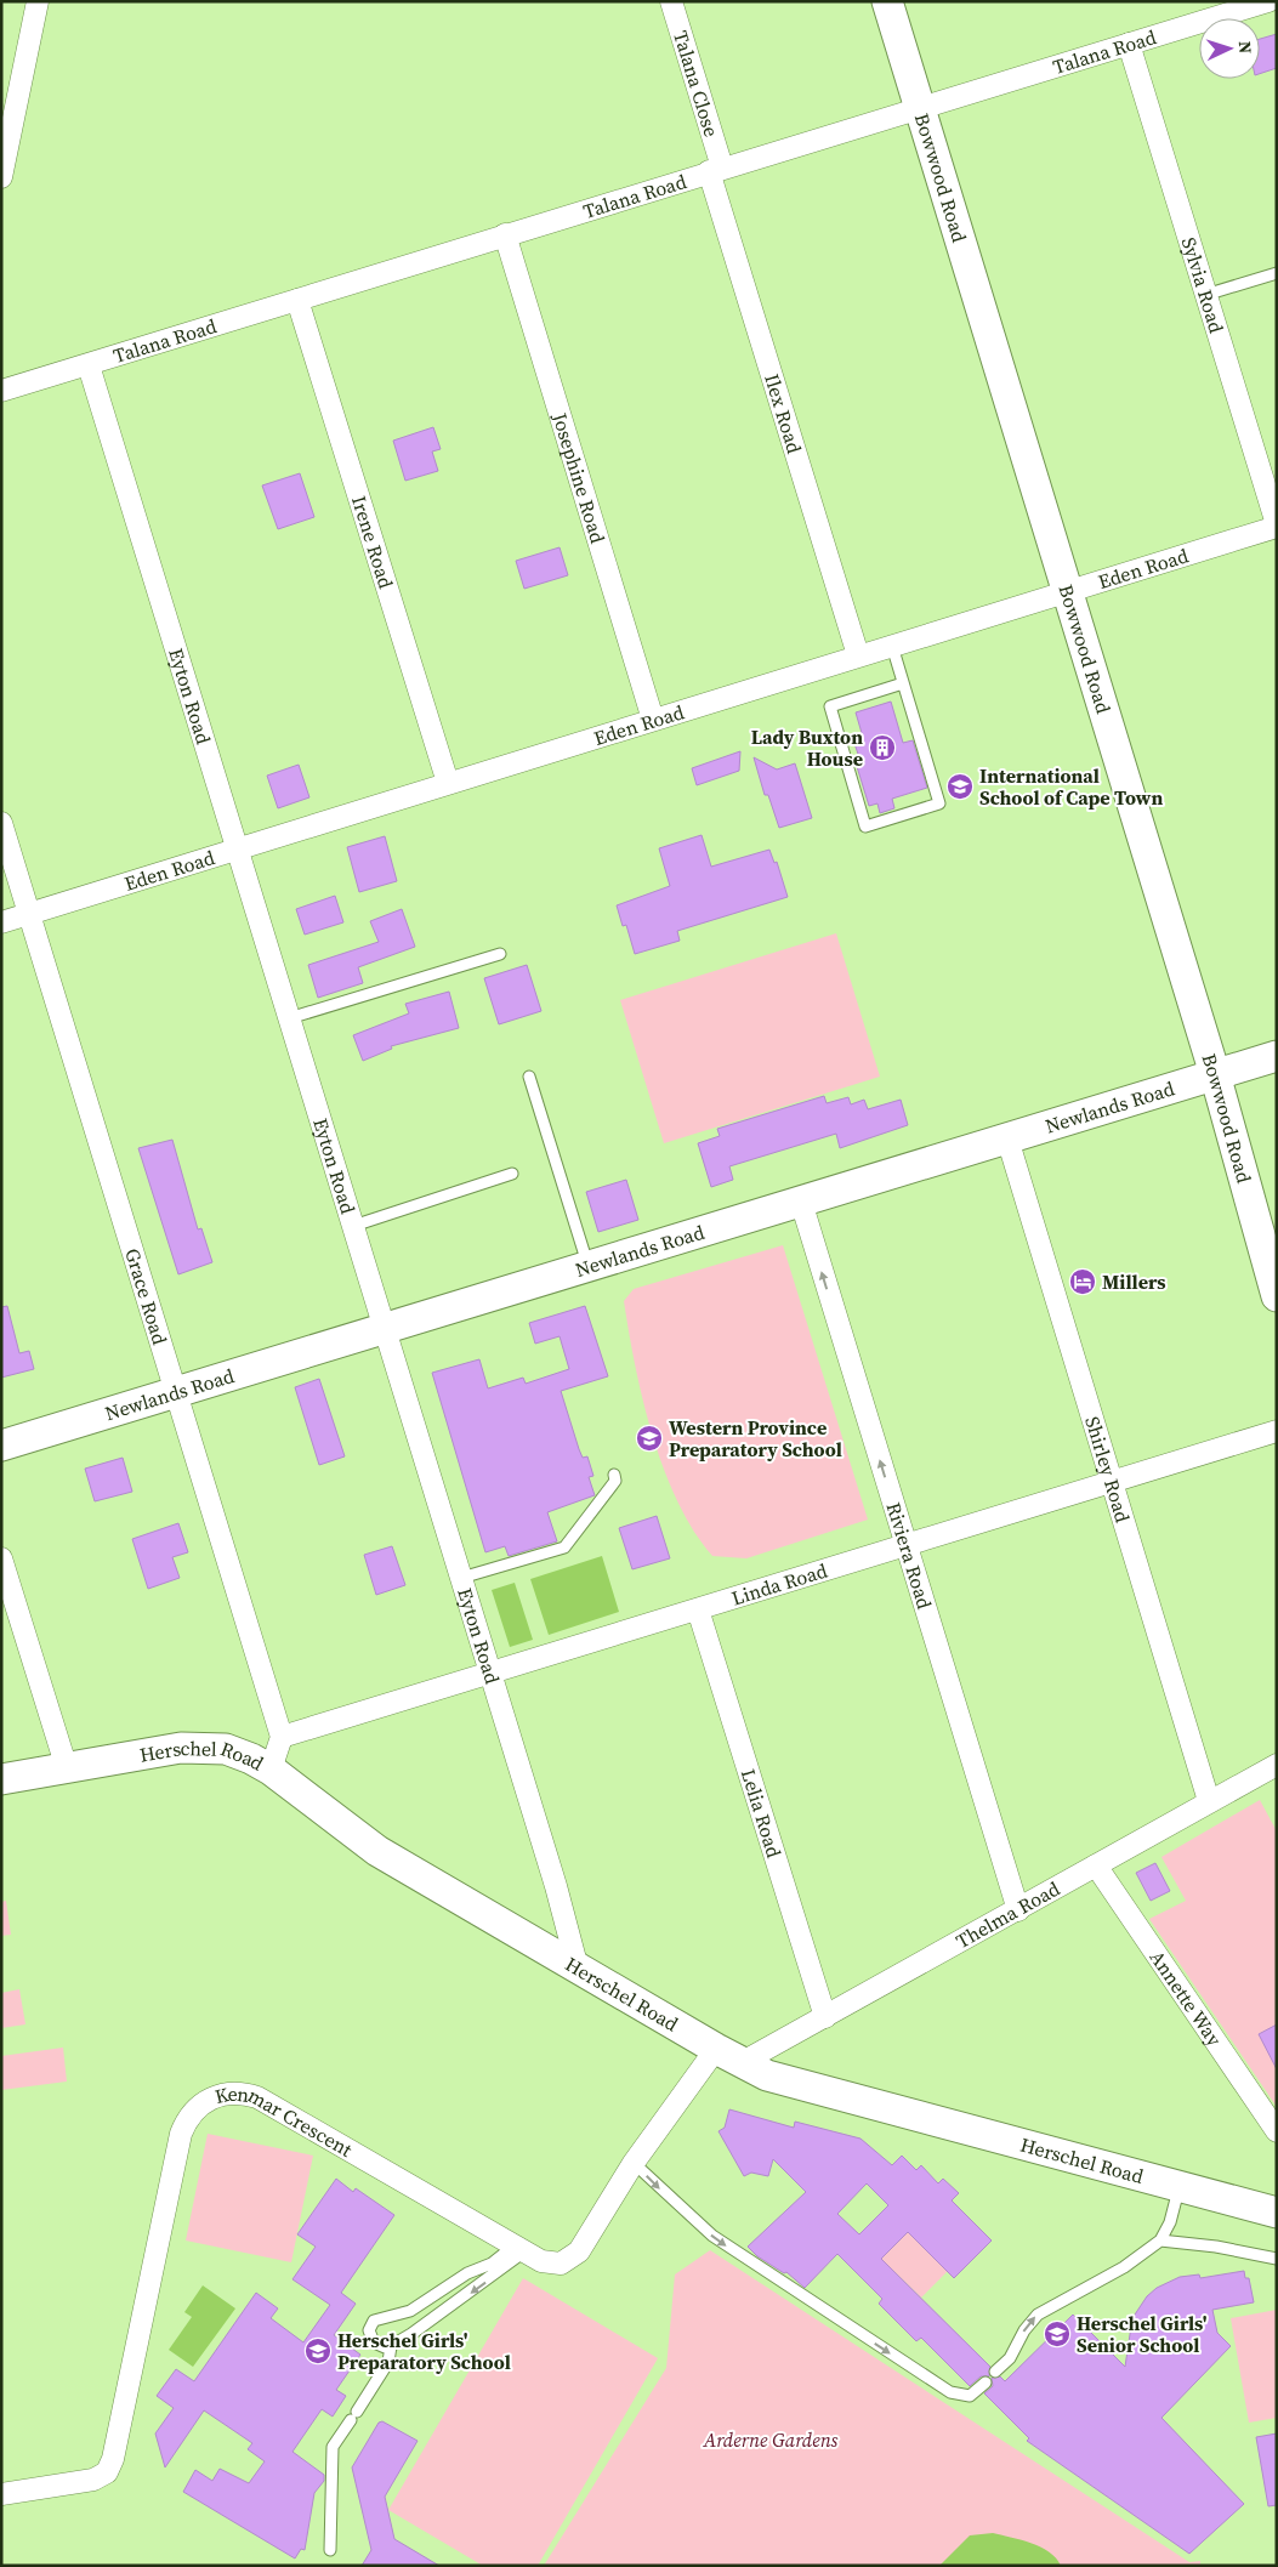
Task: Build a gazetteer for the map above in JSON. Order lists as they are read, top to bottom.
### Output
{
  "streets": {
    "street": [
      "Talana Road",
      "Talana Close",
      "Bowwood Road",
      "Sylvia Road",
      "Ilex Road",
      "Josephine Road",
      "Irene Road",
      "Eden Road",
      "Eyton Road",
      "Newlands Road",
      "Grace Road",
      "Shirley Road",
      "Riviera Road",
      "Linda Road",
      "Herschel Road",
      "Lelia Road",
      "Thelma Road",
      "Annette Way",
      "Kenmar Crescent"
    ]
  },
  "crossings": [
    ["Talana Road", "Talana Close"],
    ["Talana Road", "Bowwood Road"],
    ["Talana Road", "Sylvia Road"],
    ["Talana Road", "Ilex Road"],
    ["Talana Road", "Josephine Road"],
    ["Talana Road", "Irene Road"],
    ["Talana Road", "Eyton Road"],
    ["Talana Close", "Ilex Road"],
    ["Bowwood Road", "Eden Road"],
    ["Bowwood Road", "Newlands Road"],
    ["Sylvia Road", "Eden Road"],
    ["Ilex Road", "Eden Road"],
    ["Josephine Road", "Eden Road"],
    ["Irene Road", "Eden Road"],
    ["Eden Road", "Eyton Road"],
    ["Eden Road", "Grace Road"],
    ["Eyton Road", "Newlands Road"],
    ["Eyton Road", "Linda Road"],
    ["Eyton Road", "Herschel Road"],
    ["Newlands Road", "Grace Road"],
    ["Newlands Road", "Shirley Road"],
    ["Newlands Road", "Riviera Road"],
    ["Grace Road", "Linda Road"],
    ["Shirley Road", "Linda Road"],
    ["Shirley Road", "Thelma Road"],
    ["Riviera Road", "Linda Road"],
    ["Riviera Road", "Thelma Road"],
    ["Linda Road", "Lelia Road"],
    ["Herschel Road", "Thelma Road"],
    ["Herschel Road", "Kenmar Crescent"],
    ["Lelia Road", "Thelma Road"],
    ["Thelma Road", "Annette Way"],
    ["Thelma Road", "Kenmar Crescent"]
  ],
  "one_way": ["Riviera Road"],
  "parks": ["Arderne Gardens"],
  "places": {
    "building": ["Lady Buxton House"],
    "school or university": [
      "International School of Cape Town",
      "Western Province Preparatory School",
      "Herschel Girls' Senior School",
      "Herschel Girls' Preparatory School"
    ],
    "hotel": ["Millers"]
  },
  "north": "right"
}
